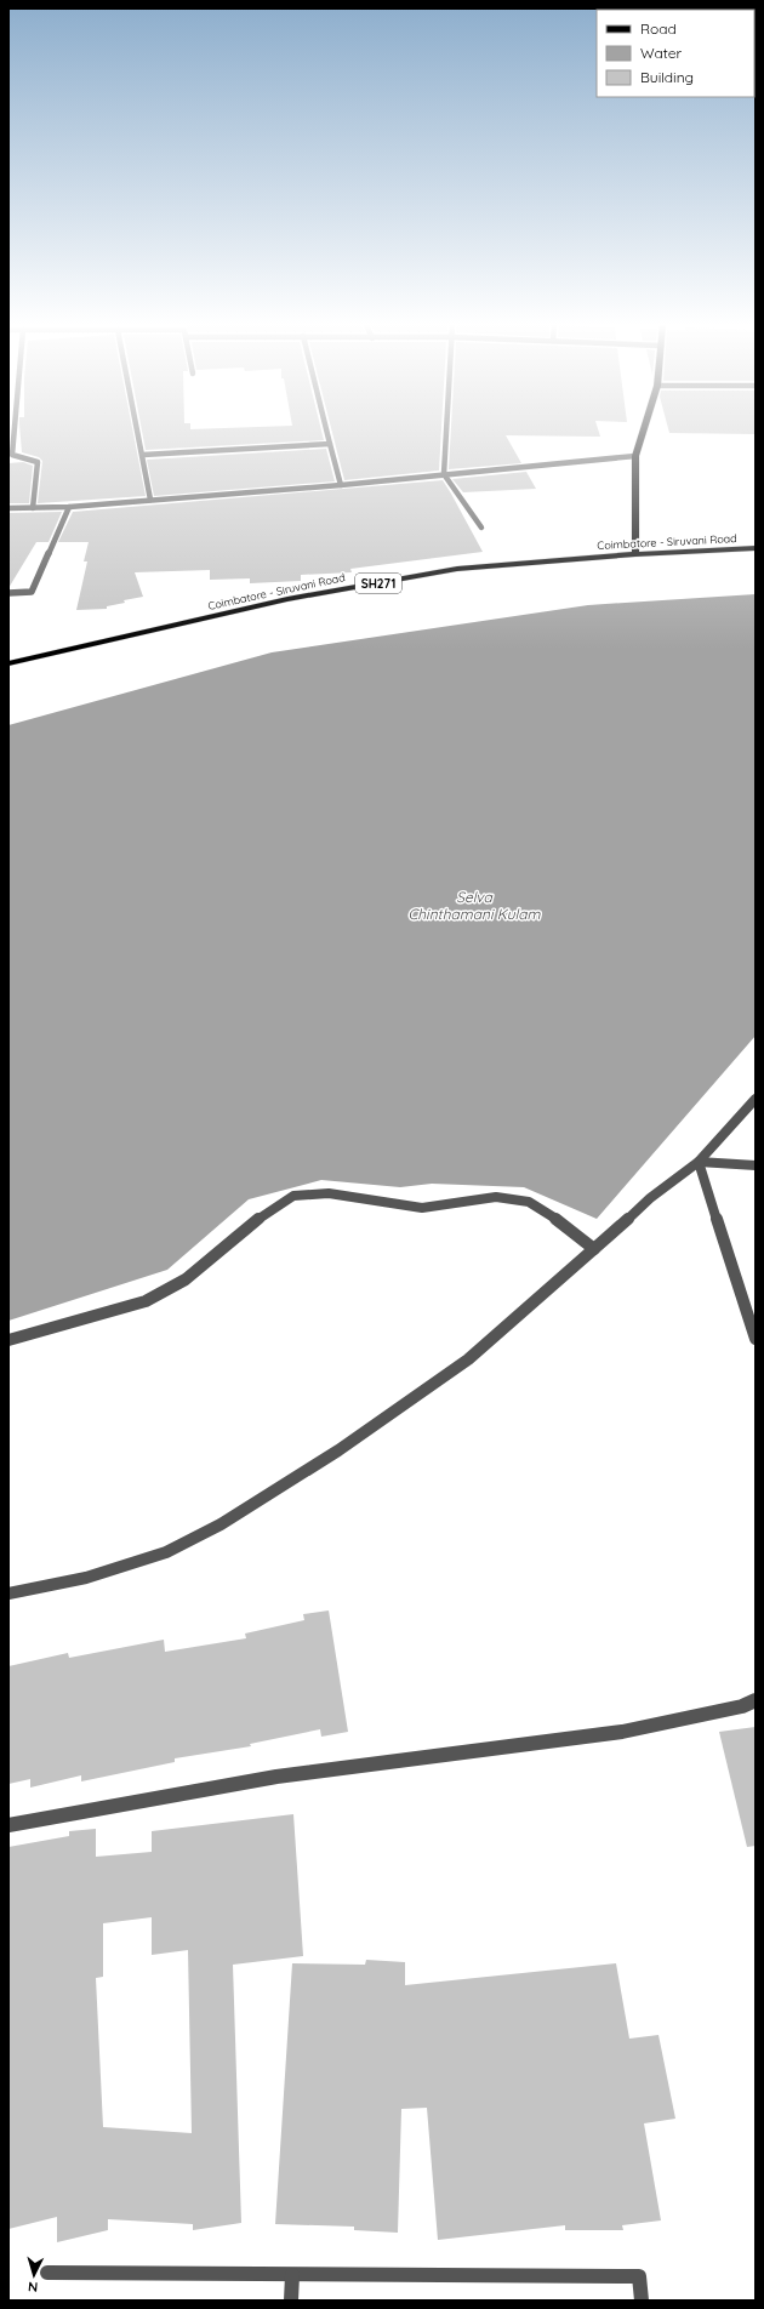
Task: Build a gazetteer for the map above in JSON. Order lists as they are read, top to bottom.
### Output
{
  "streets": {
    "main road": ["Coimbatore - Siruvani Road", "SH271"]
  },
  "water": ["Selva Chinthamani Kulam"],
  "legend": ["Road", "Water", "Building"],
  "north": "bottom"
}
